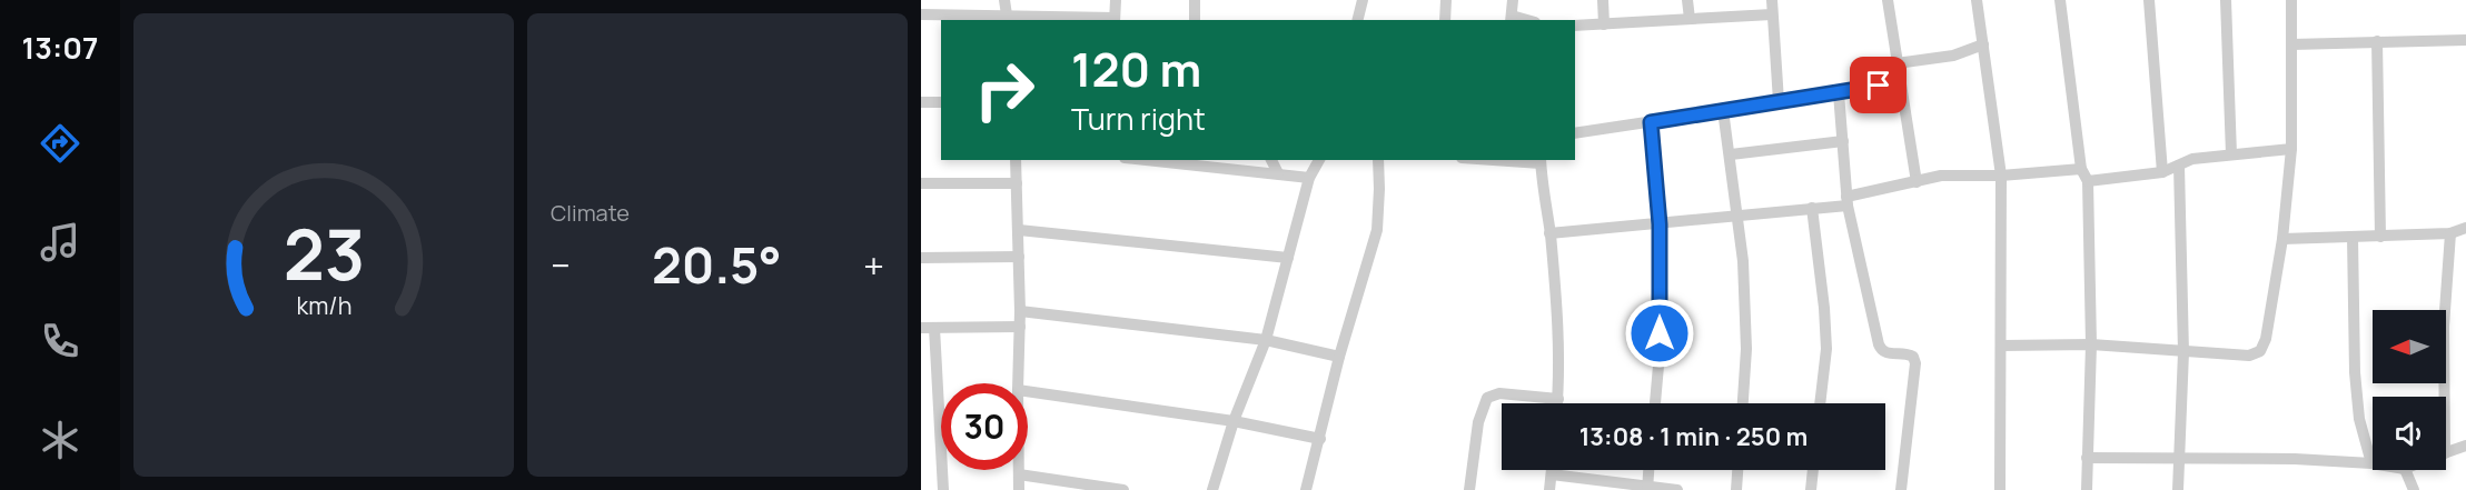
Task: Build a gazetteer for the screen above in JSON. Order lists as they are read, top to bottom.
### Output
{
  "north": "left",
  "page": {
    "tabs": "13:07",
    "tile": "Climate",
    "turn": ["120 m", "Turn right"],
    "heat": ["−", "20.5°", "+"],
    "limit": "30",
    "trip": "13:08 · 1 min · 250 m",
    "gauge": ["23", "km/h"]
  }
}
